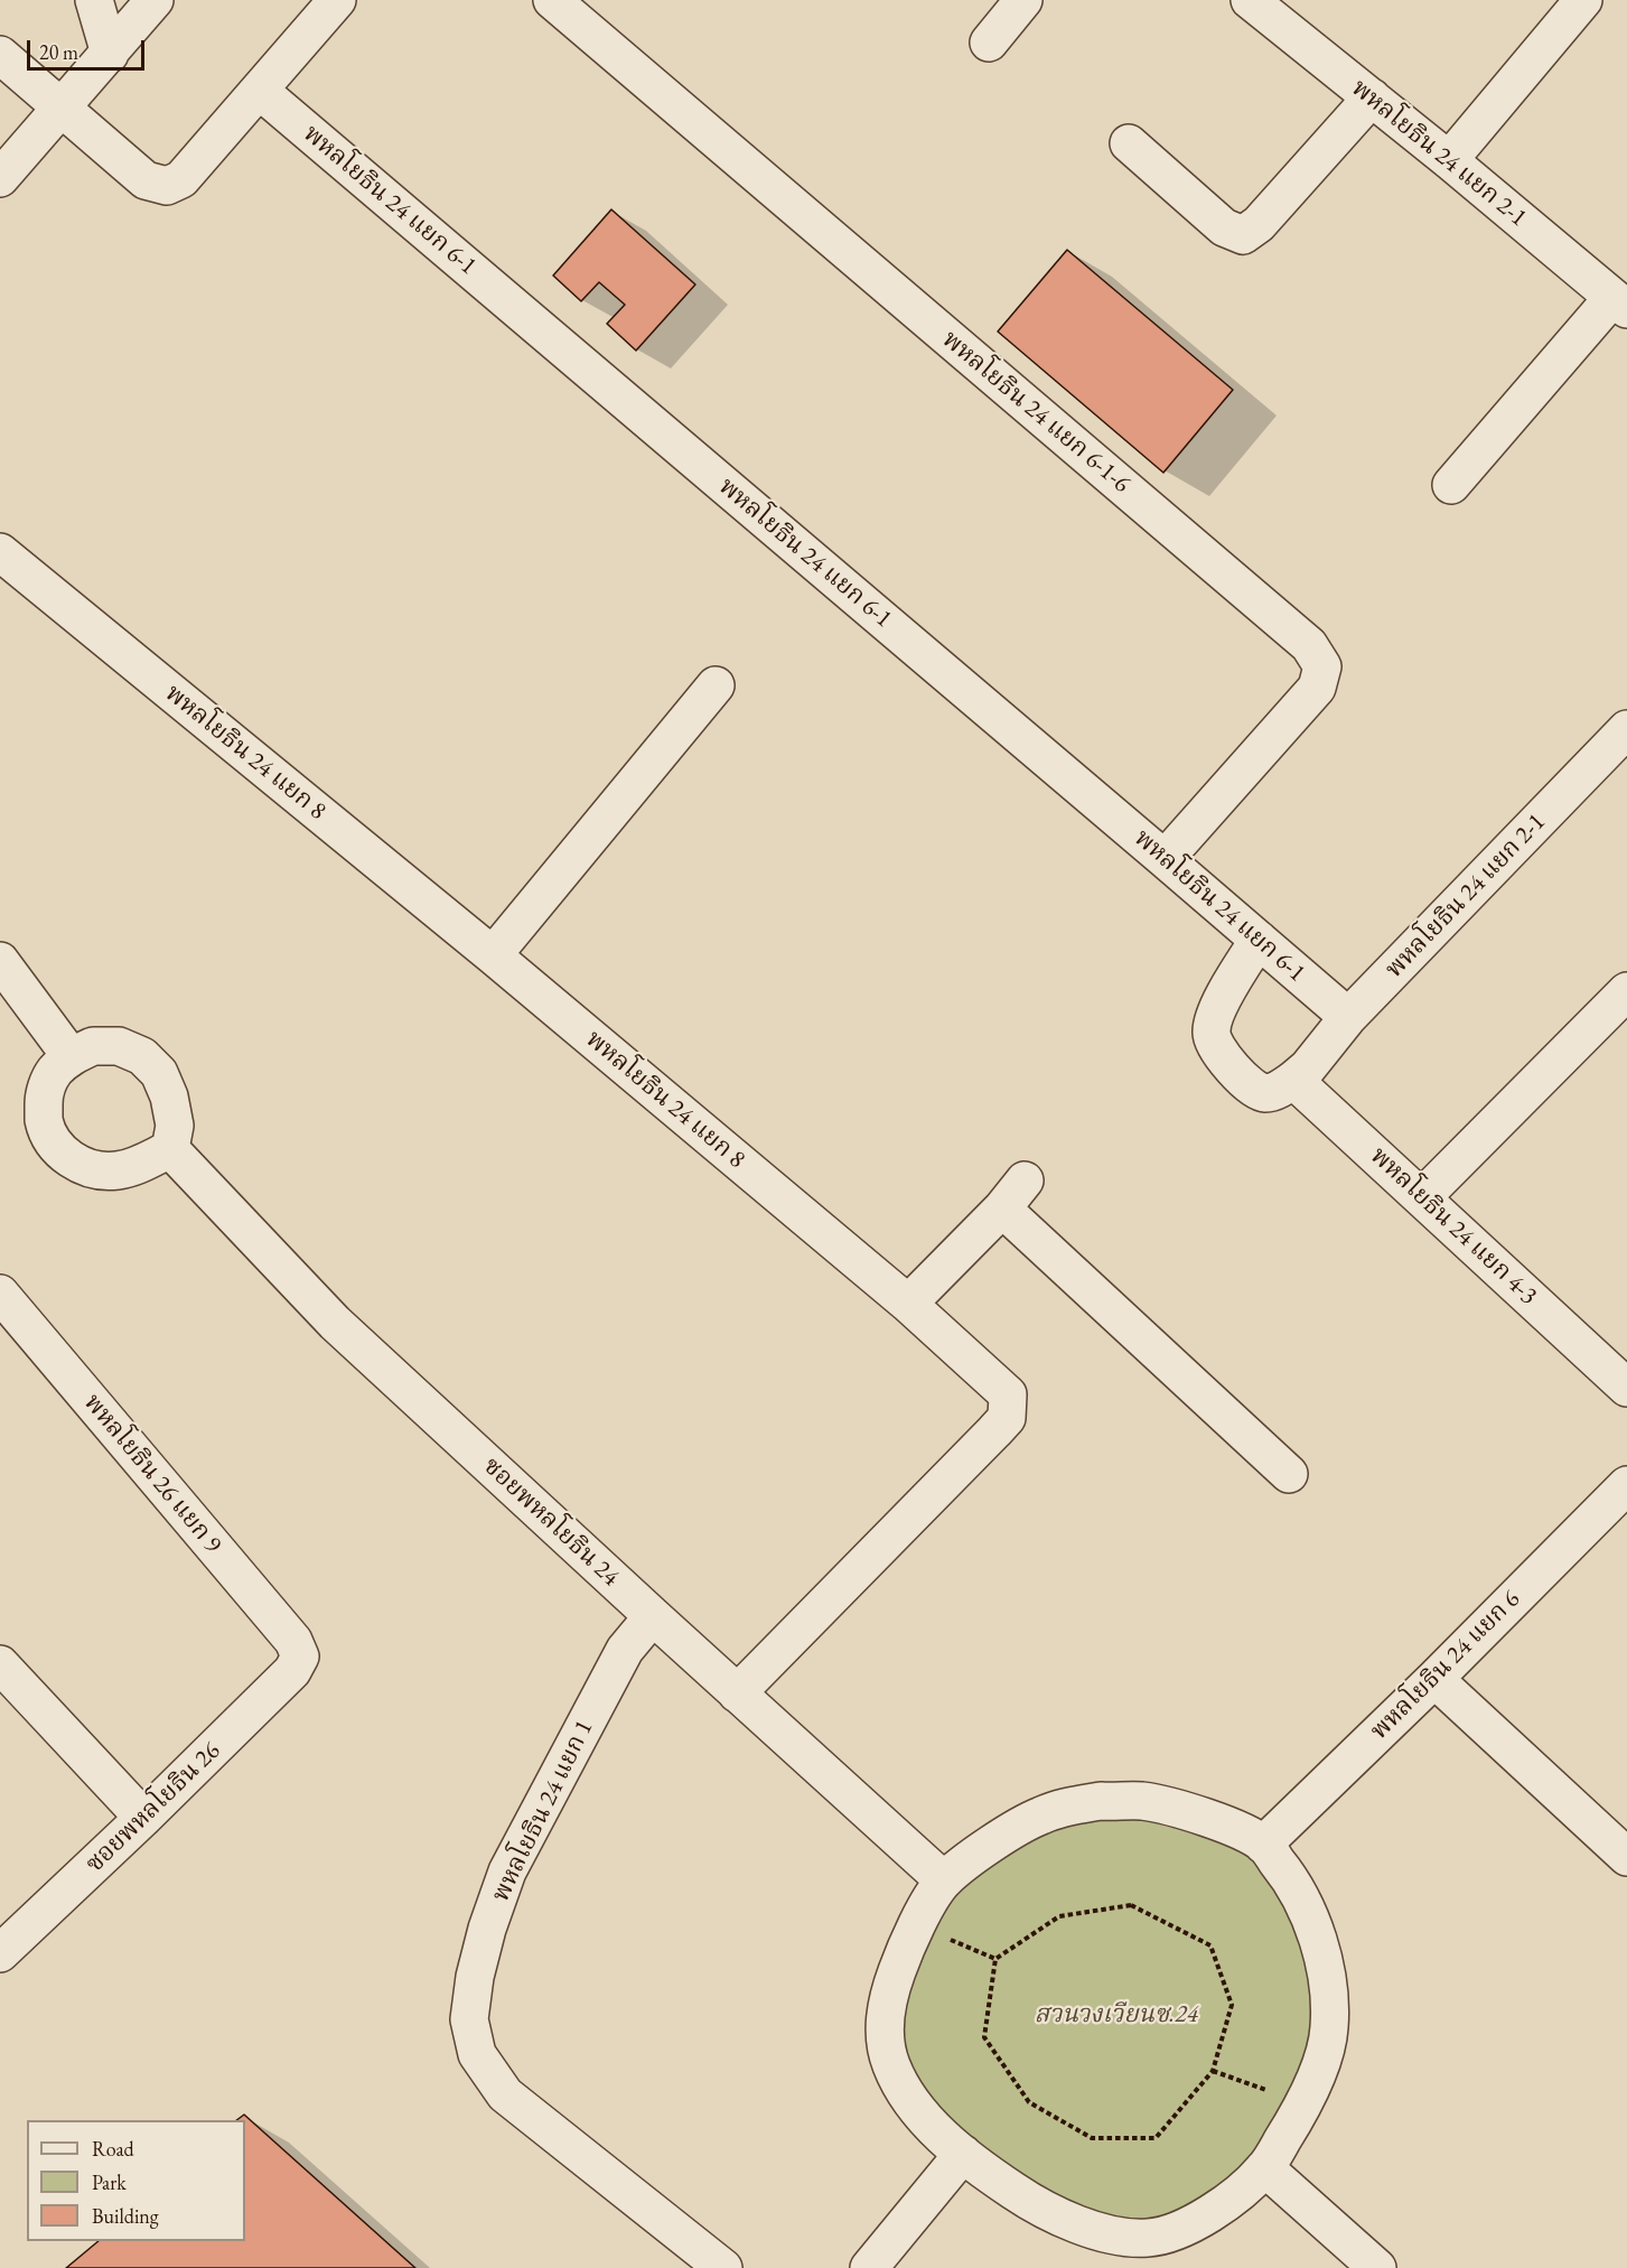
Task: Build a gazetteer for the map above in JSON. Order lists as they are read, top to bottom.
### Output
{
  "streets": {
    "street": [
      "พหลโยธิน 24 แยก 2-1",
      "พหลโยธิน 24 แยก 6-1",
      "พหลโยธิน 24 แยก 6-1-6",
      "พหลโยธิน 24 แยก 8",
      "พหลโยธิน 24 แยก 4-3",
      "พหลโยธิน 26 แยก 9",
      "ซอยพหลโยธิน 24",
      "พหลโยธิน 24 แยก 6",
      "ซอยพหลโยธิน 26",
      "พหลโยธิน 24 แยก 1"
    ]
  },
  "crossings": [
    ["พหลโยธิน 24 แยก 2-1", "พหลโยธิน 24 แยก 6-1"],
    ["พหลโยธิน 24 แยก 2-1", "พหลโยธิน 24 แยก 4-3"],
    ["พหลโยธิน 24 แยก 6-1", "พหลโยธิน 24 แยก 6-1-6"],
    ["พหลโยธิน 24 แยก 8", "ซอยพหลโยธิน 24"],
    ["พหลโยธิน 26 แยก 9", "ซอยพหลโยธิน 26"],
    ["ซอยพหลโยธิน 24", "พหลโยธิน 24 แยก 1"]
  ],
  "parks": ["สวนวงเวียนซ.24"],
  "legend": ["Road", "Park", "Building"],
  "scale_bar": "20 m"
}
